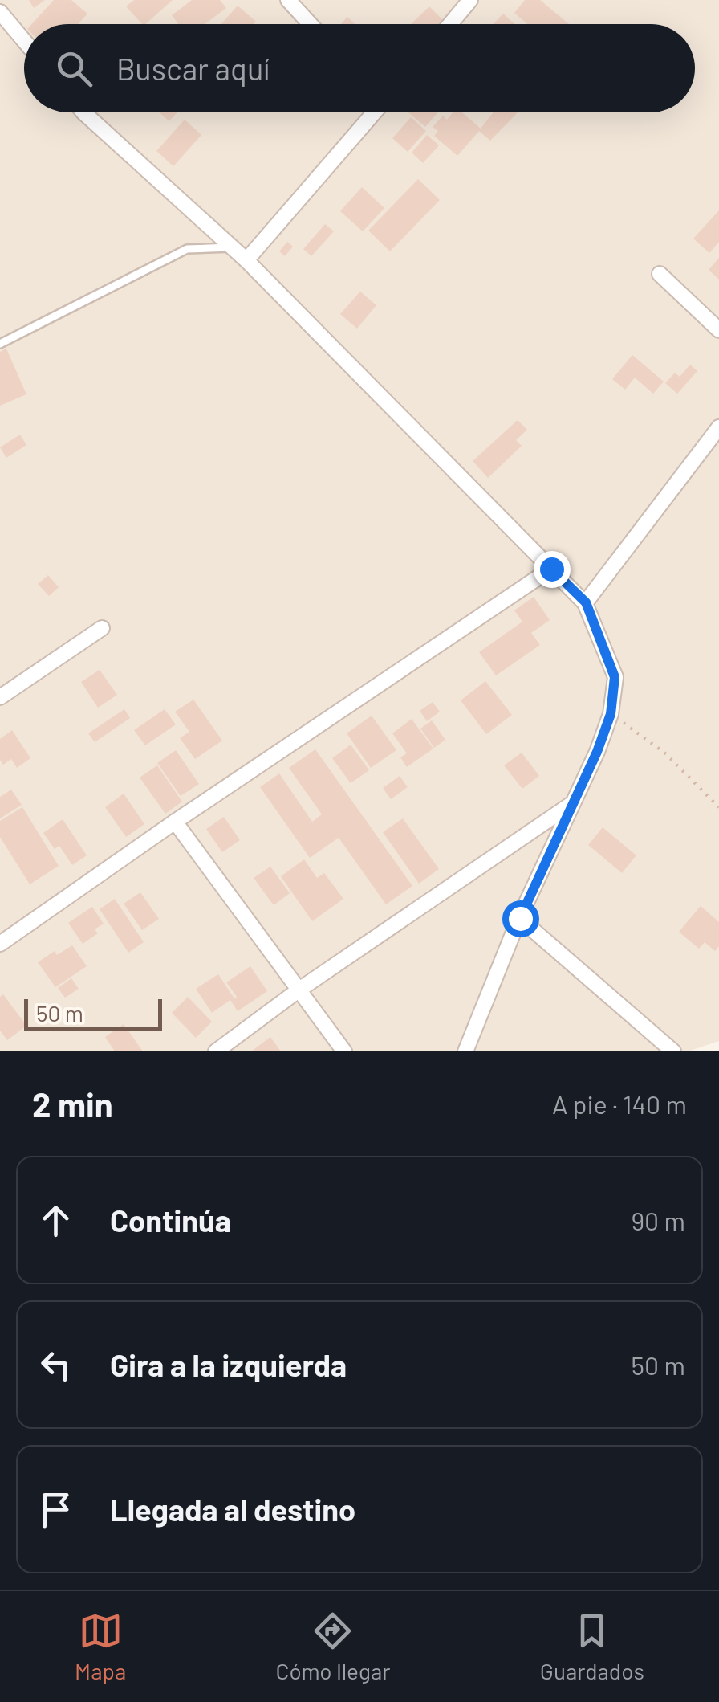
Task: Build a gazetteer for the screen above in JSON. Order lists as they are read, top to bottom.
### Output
{
  "scale_bar": "50 m",
  "page": {
    "search": "Buscar aquí",
    "scale": "50 m",
    "heading": ["2 min", "A pie · 140 m"],
    "list": [
      ["Continúa", "90 m"],
      ["Gira a la izquierda", "50 m"],
      "Llegada al destino"
    ],
    "nav": ["Mapa", "Cómo llegar", "Guardados"]
  }
}
